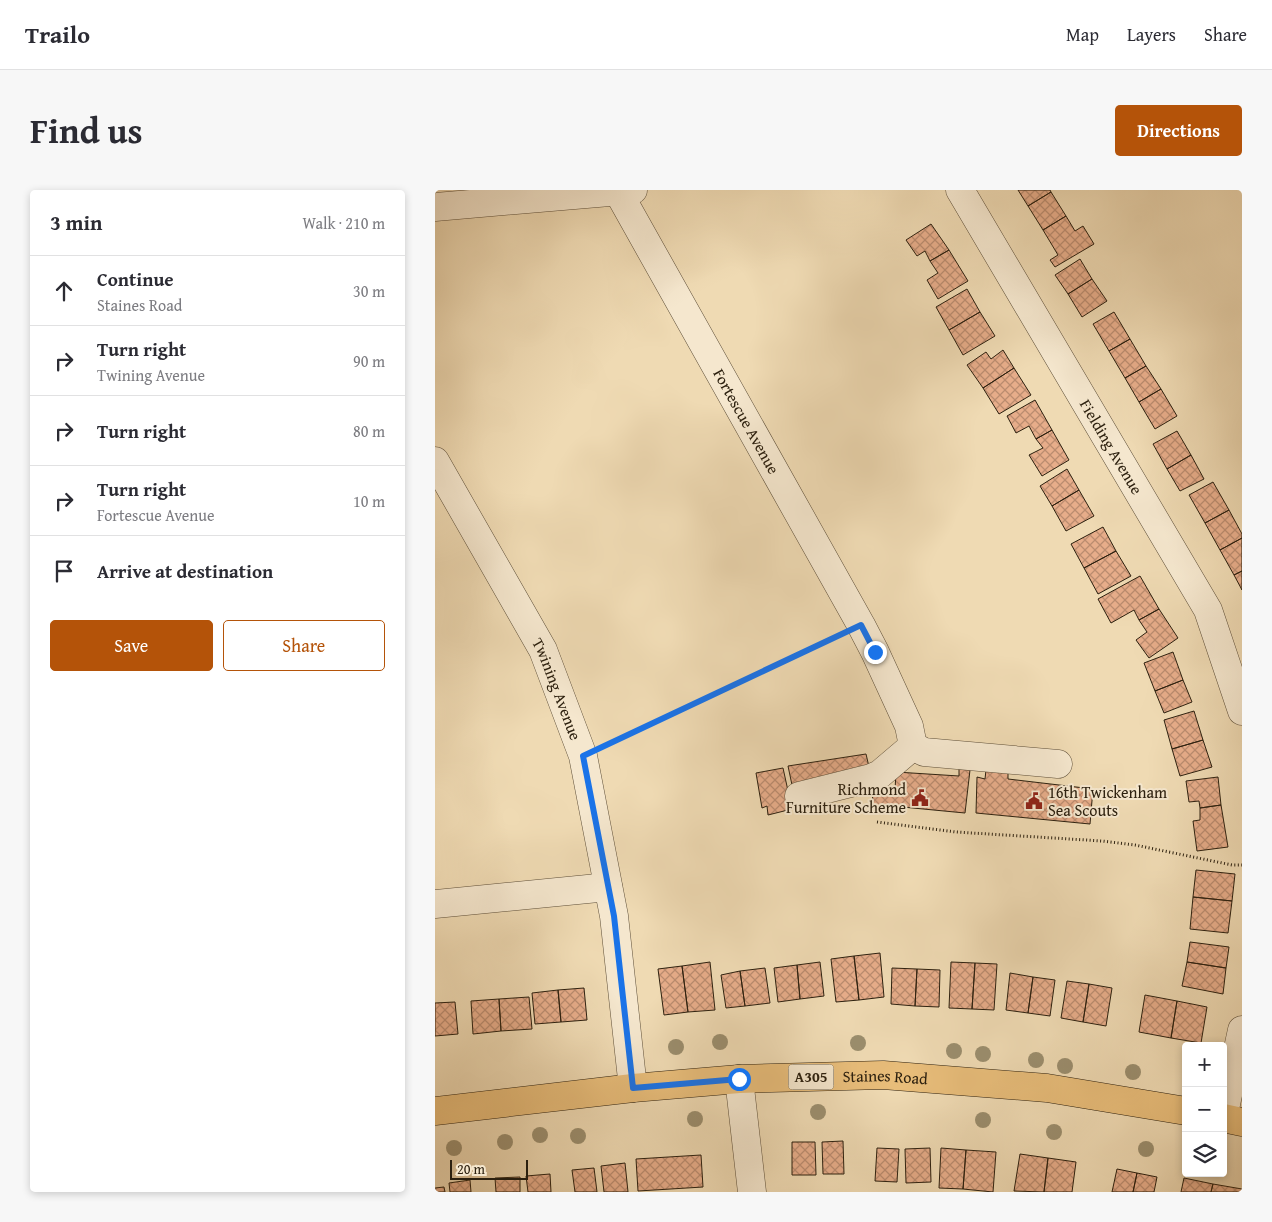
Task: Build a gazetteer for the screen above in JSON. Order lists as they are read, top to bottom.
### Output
{
  "streets": {
    "main road": ["A305", "Staines Road"],
    "street": ["Fortescue Avenue", "Fielding Avenue", "Twining Avenue"]
  },
  "crossings": [
    ["Twining Avenue", "Staines Road"]
  ],
  "places": {
    "public building": ["Richmond Furniture Scheme", "16th Twickenham Sea Scouts"]
  },
  "scale_bar": "20 m",
  "page": {
    "header": "Trailo",
    "nav": ["Map", "Layers", "Share"],
    "title": "Find us",
    "buttons": [
      "Directions",
      ["Save", "Share"]
    ],
    "heading": ["3 min", "Walk · 210 m"],
    "list": [
      ["Continue", "Staines Road", "30 m"],
      ["Turn right", "Twining Avenue", "90 m"],
      ["Turn right", "80 m"],
      ["Turn right", "Fortescue Avenue", "10 m"],
      "Arrive at destination"
    ],
    "map_buttons": ["+", "−"],
    "scale": "20 m"
  }
}
